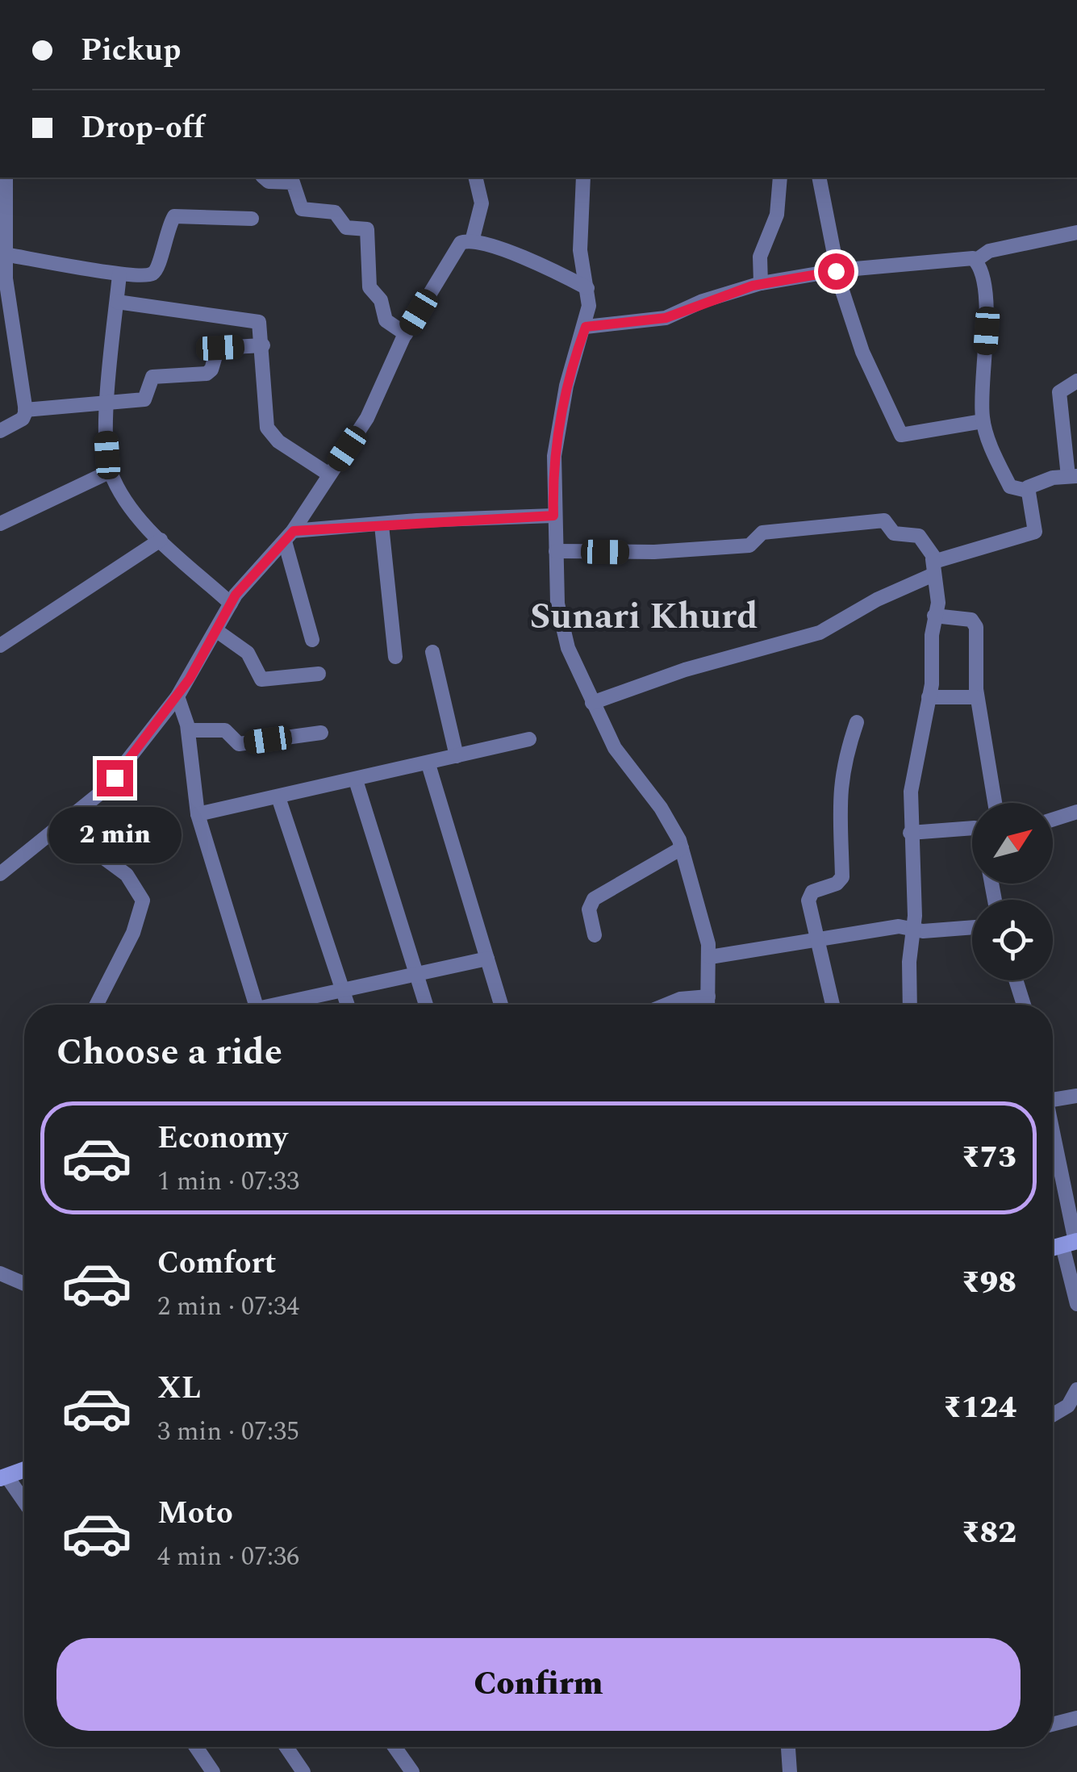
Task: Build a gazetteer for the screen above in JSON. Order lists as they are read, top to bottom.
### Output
{
  "districts": ["Sunari Khurd"],
  "north": "top right",
  "page": {
    "banner": ["Pickup", "Drop-off"],
    "bubble": "2 min",
    "heading": "Choose a ride",
    "list": [
      {
        "name": "Economy",
        "note": "1 min · 07:33",
        "value": "₹73"
      },
      {
        "name": "Comfort",
        "note": "2 min · 07:34",
        "value": "₹98"
      },
      {
        "name": "XL",
        "note": "3 min · 07:35",
        "value": "₹124"
      },
      {
        "name": "Moto",
        "note": "4 min · 07:36",
        "value": "₹82"
      }
    ],
    "buttons": "Confirm"
  }
}
